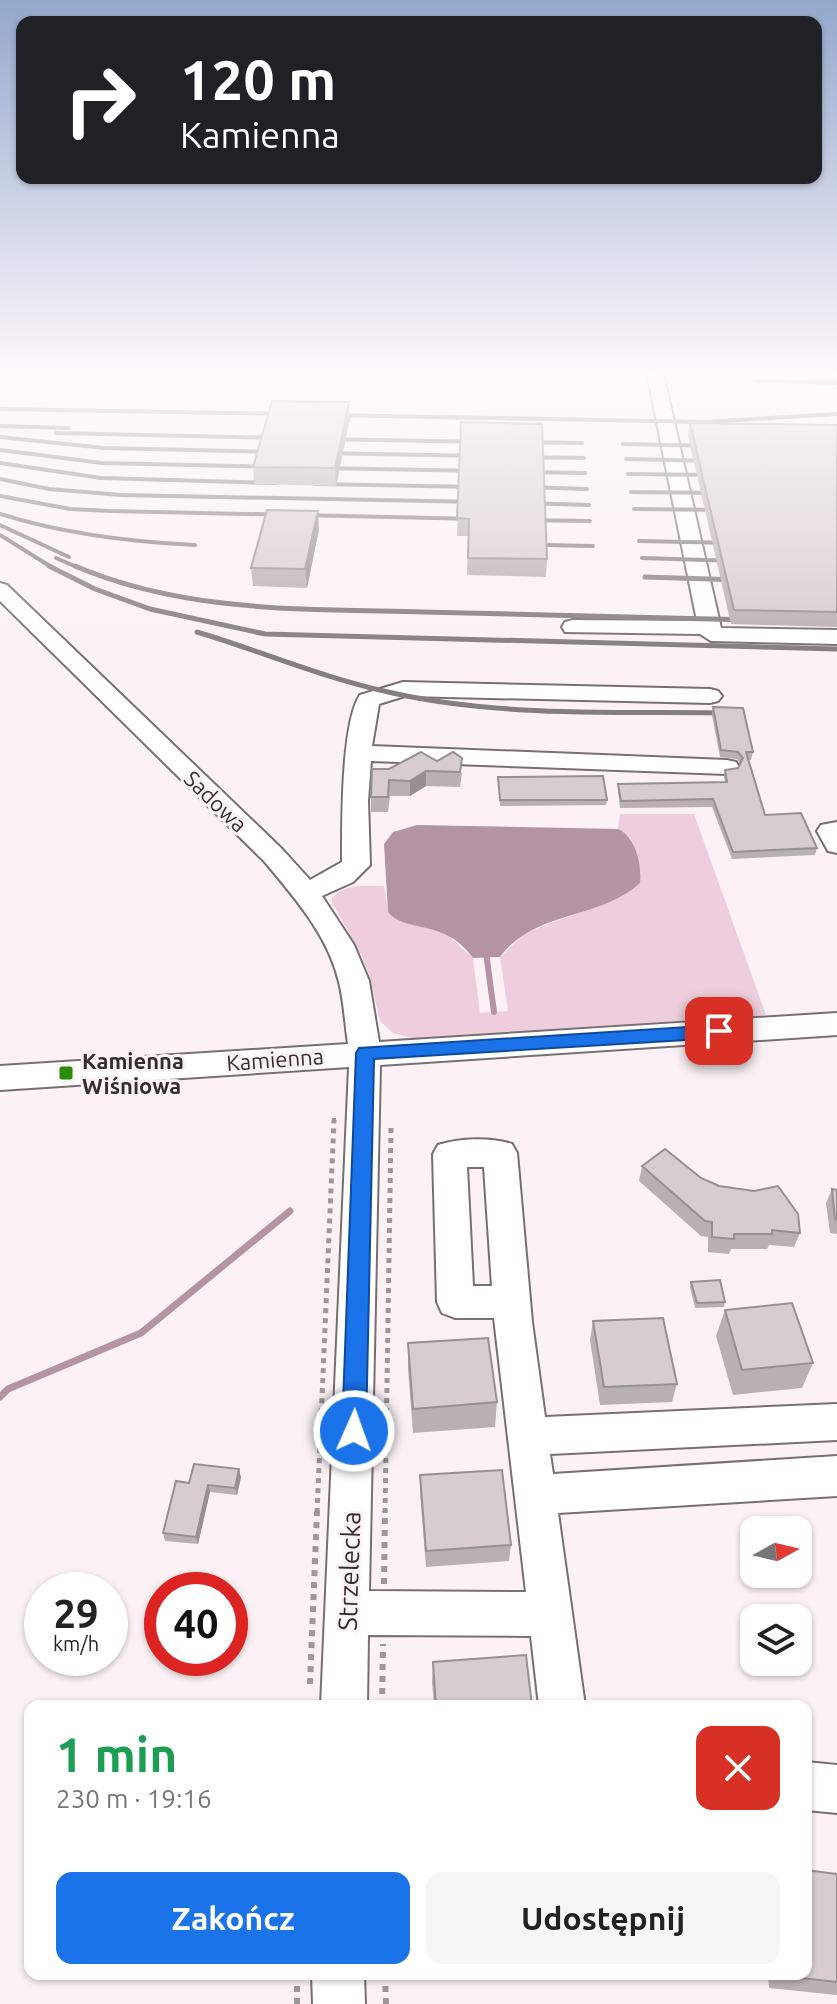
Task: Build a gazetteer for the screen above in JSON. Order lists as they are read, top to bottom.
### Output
{
  "streets": {
    "street": ["Sadowa", "Kamienna", "Strzelecka"]
  },
  "crossings": [
    ["Sadowa", "Kamienna"],
    ["Sadowa", "Strzelecka"],
    ["Kamienna", "Strzelecka"]
  ],
  "places": {
    "transit": ["Kamienna Wiśniowa"]
  },
  "north": "right",
  "page": {
    "turn": ["120 m", "Kamienna"],
    "speed": "29 km/h",
    "limit": "40",
    "heading": ["1 min", "230 m · 19:16"],
    "buttons": ["Zakończ", "Udostępnij"]
  }
}
